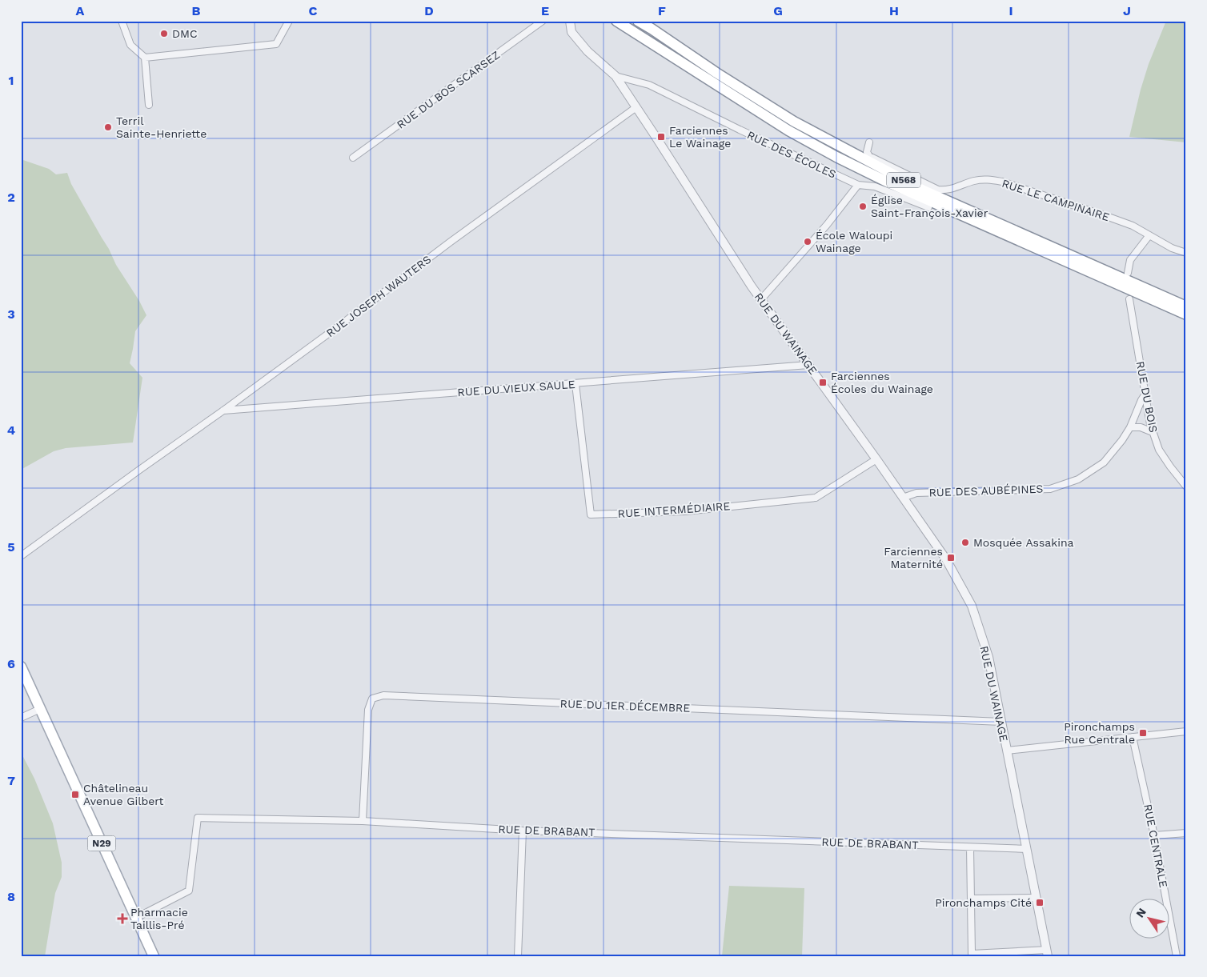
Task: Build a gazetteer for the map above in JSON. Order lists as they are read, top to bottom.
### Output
{
  "streets": {
    "main road": ["N568", "N29"],
    "street": [
      "RUE DU BOS SCARSEZ",
      "RUE DES ÉCOLES",
      "RUE LE CAMPINAIRE",
      "RUE JOSEPH WAUTERS",
      "RUE DU WAINAGE",
      "RUE DU VIEUX SAULE",
      "RUE DU BOIS",
      "RUE DES AUBÉPINES",
      "RUE INTERMÉDIAIRE",
      "RUE DU 1ER DÉCEMBRE",
      "RUE DE BRABANT",
      "RUE CENTRALE"
    ]
  },
  "crossings": [
    ["RUE DES ÉCOLES", "RUE DU WAINAGE"],
    ["RUE JOSEPH WAUTERS", "RUE DU WAINAGE"],
    ["RUE JOSEPH WAUTERS", "RUE DU VIEUX SAULE"],
    ["RUE DU WAINAGE", "RUE DU VIEUX SAULE"],
    ["RUE DU WAINAGE", "RUE DES AUBÉPINES"],
    ["RUE DU WAINAGE", "RUE INTERMÉDIAIRE"],
    ["RUE DU WAINAGE", "RUE DU 1ER DÉCEMBRE"],
    ["RUE DU WAINAGE", "RUE DE BRABANT"],
    ["RUE DU VIEUX SAULE", "RUE INTERMÉDIAIRE"],
    ["RUE DU BOIS", "RUE DES AUBÉPINES"],
    ["RUE DU 1ER DÉCEMBRE", "RUE DE BRABANT"],
    ["RUE DE BRABANT", "N29"]
  ],
  "places": {
    "other": [
      "DMC",
      "Terril Sainte-Henriette",
      "Église Saint-François-Xavier",
      "École Waloupi Wainage",
      "Mosquée Assakina"
    ],
    "transit": [
      "Farciennes Le Wainage",
      "Farciennes Écoles du Wainage",
      "Farciennes Maternité",
      "Pironchamps Rue Centrale",
      "Châtelineau Avenue Gilbert",
      "Pironchamps Cité"
    ],
    "health": ["Pharmacie Taillis-Pré"]
  },
  "north": "top left",
  "grid": {
    "columns": [
      "A",
      "B",
      "C",
      "D",
      "E",
      "F",
      "G",
      "H",
      "I",
      "J"
    ],
    "rows": [
      "1",
      "2",
      "3",
      "4",
      "5",
      "6",
      "7",
      "8"
    ]
  }
}
